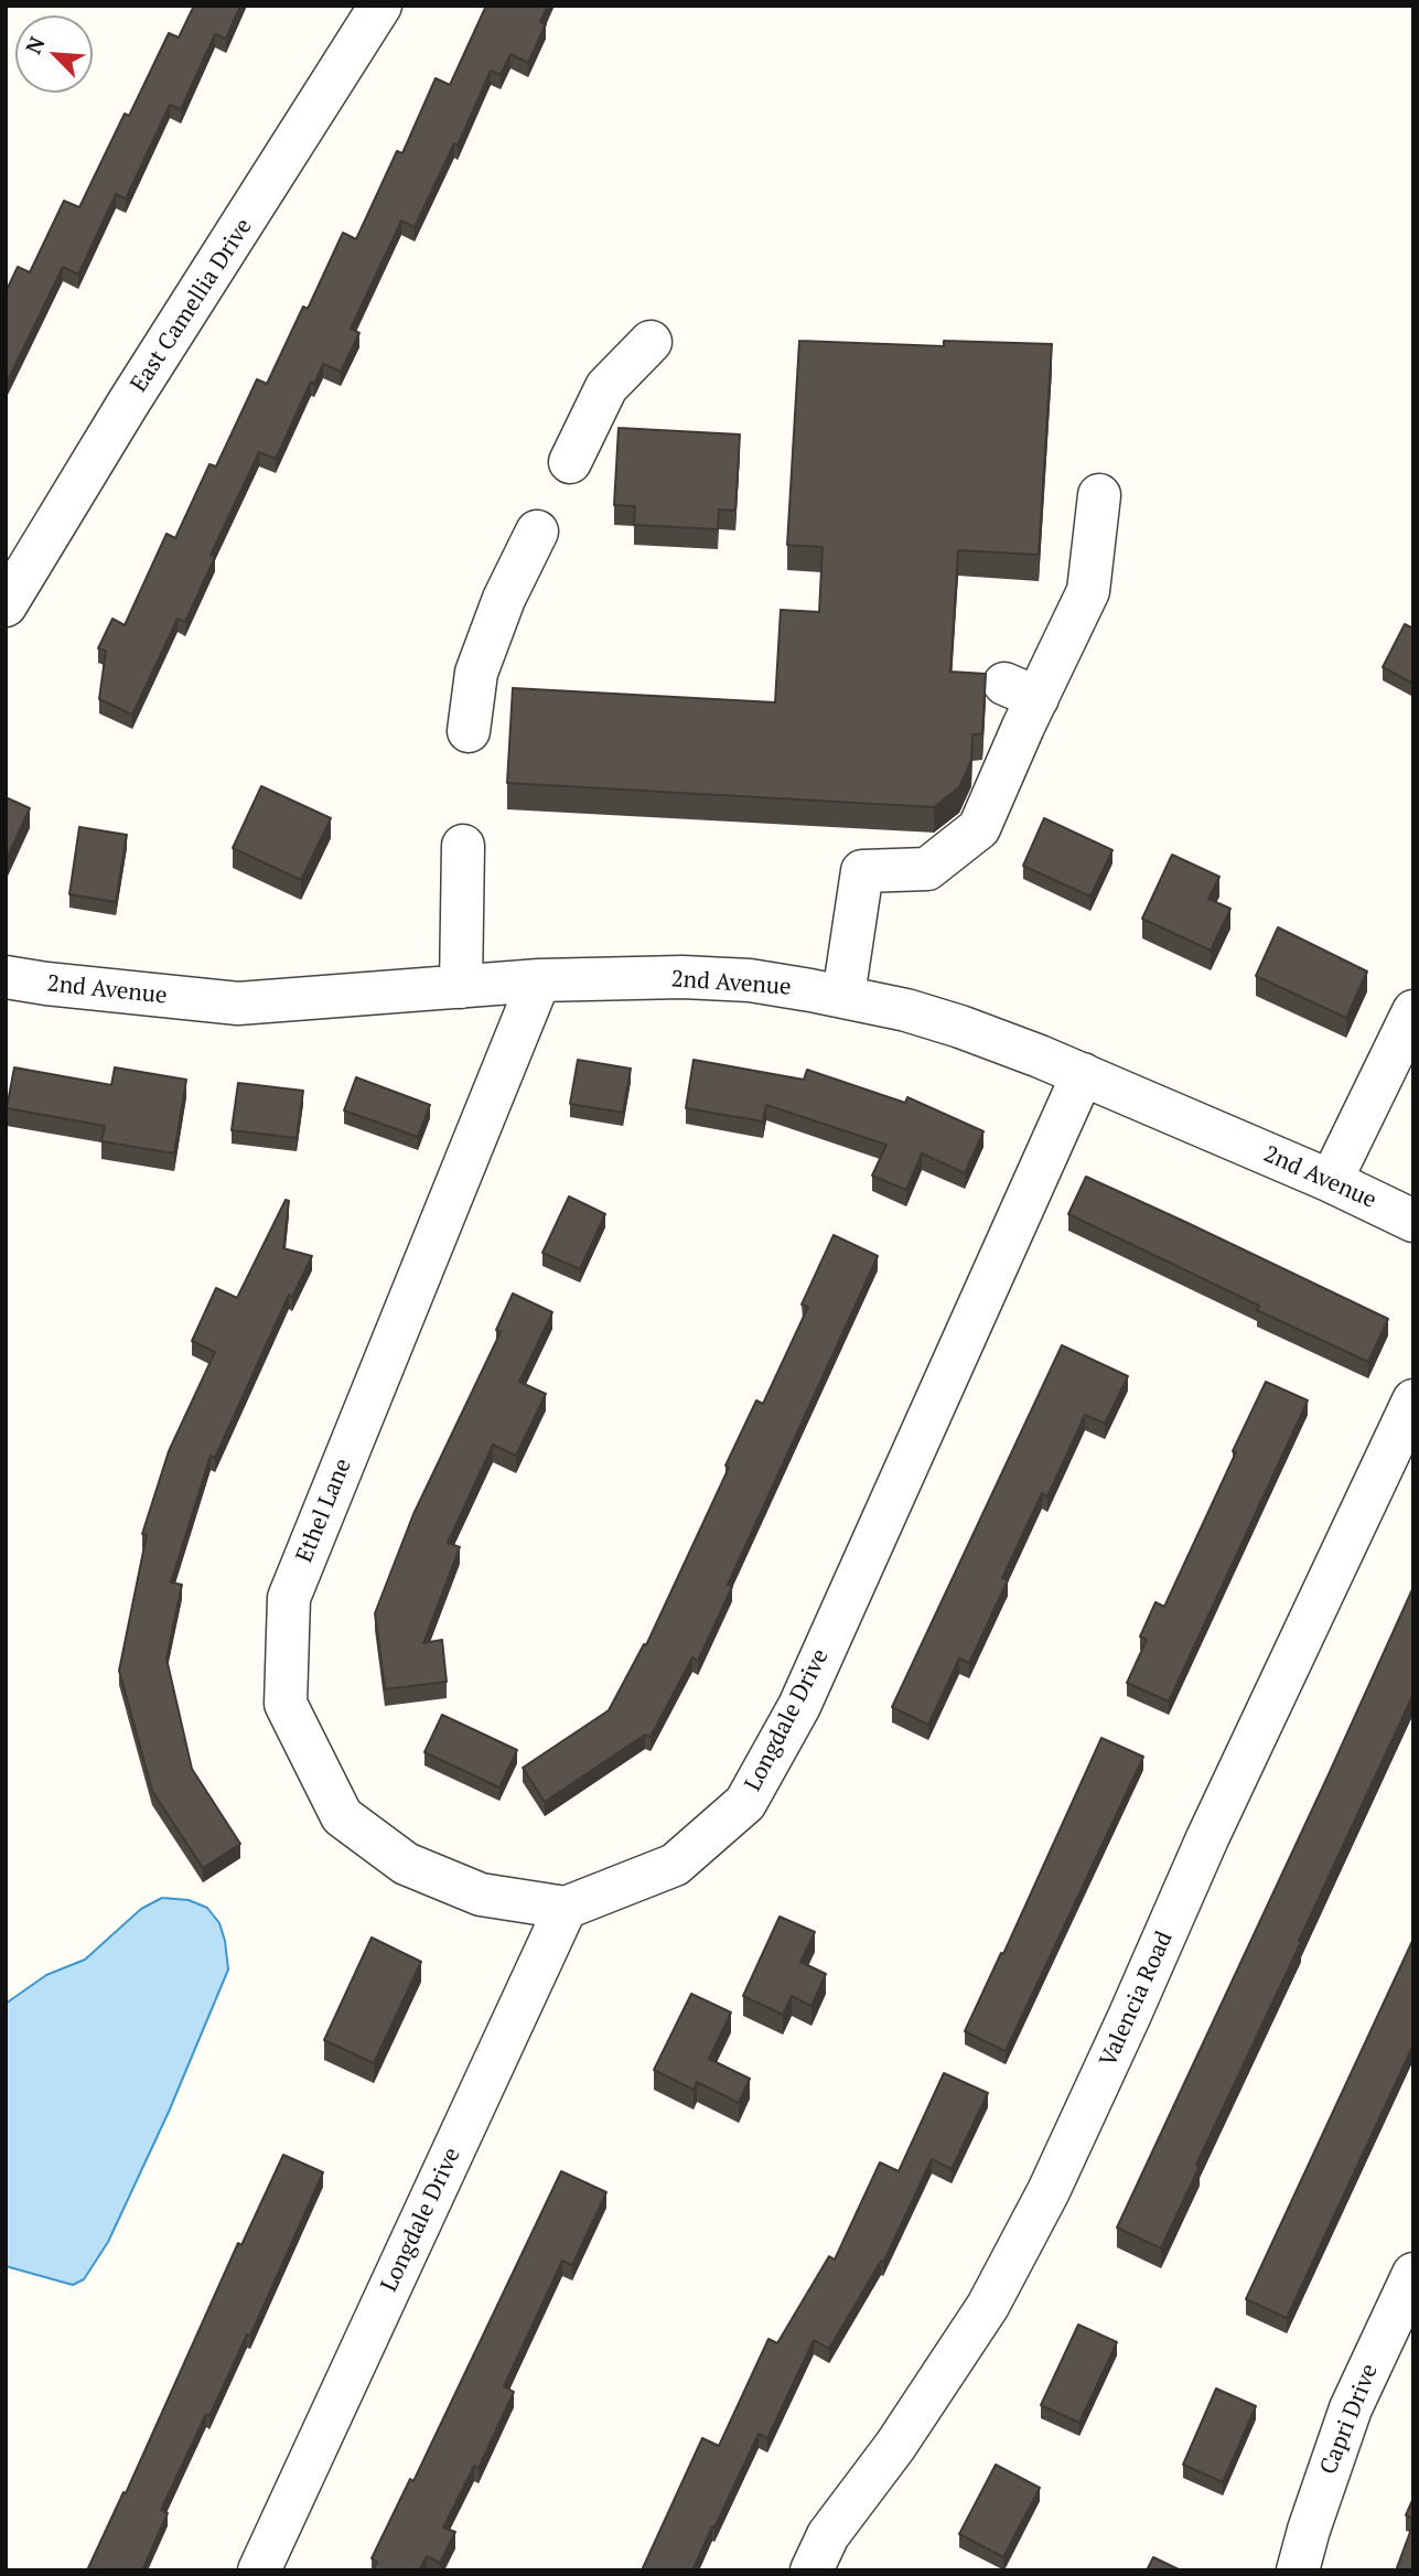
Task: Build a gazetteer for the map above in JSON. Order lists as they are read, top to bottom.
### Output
{
  "streets": {
    "street": [
      "East Camellia Drive",
      "2nd Avenue",
      "Ethel Lane",
      "Longdale Drive",
      "Valencia Road",
      "Capri Drive"
    ]
  },
  "crossings": [
    ["2nd Avenue", "Ethel Lane"],
    ["2nd Avenue", "Longdale Drive"],
    ["Ethel Lane", "Longdale Drive"]
  ],
  "north": "top left"
}
